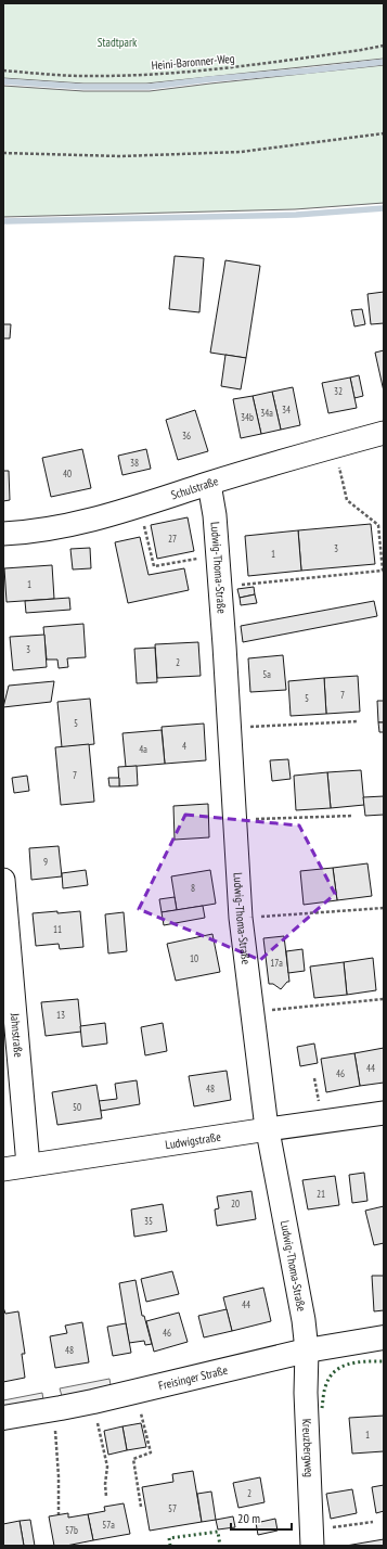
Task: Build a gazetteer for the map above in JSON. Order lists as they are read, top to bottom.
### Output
{
  "streets": {
    "main road": ["Freisinger Straße"],
    "street": [
      "Schulstraße",
      "Ludwig-Thoma-Straße",
      "Jahnstraße",
      "Ludwigstraße",
      "Kreuzbergweg"
    ],
    "path": ["Heini-Baronner-Weg"]
  },
  "crossings": [
    ["Schulstraße", "Ludwig-Thoma-Straße"],
    ["Ludwig-Thoma-Straße", "Ludwigstraße"],
    ["Ludwig-Thoma-Straße", "Freisinger Straße"],
    ["Ludwig-Thoma-Straße", "Kreuzbergweg"],
    ["Jahnstraße", "Ludwigstraße"],
    ["Freisinger Straße", "Kreuzbergweg"]
  ],
  "parks": ["Stadtpark"],
  "house_numbers": [
    "32",
    "34",
    "34a",
    "34b",
    "36",
    "38",
    "40",
    "27",
    "3",
    "1",
    "1",
    "3",
    "2",
    "5a",
    "7",
    "5",
    "5",
    "4",
    "4a",
    "7",
    "9",
    "8",
    "11",
    "10",
    "17a",
    "13",
    "44",
    "46",
    "48",
    "50",
    "21",
    "20",
    "35",
    "44",
    "46",
    "48",
    "1",
    "2",
    "57",
    "57a",
    "57b"
  ],
  "scale_bar": "20 m"
}
